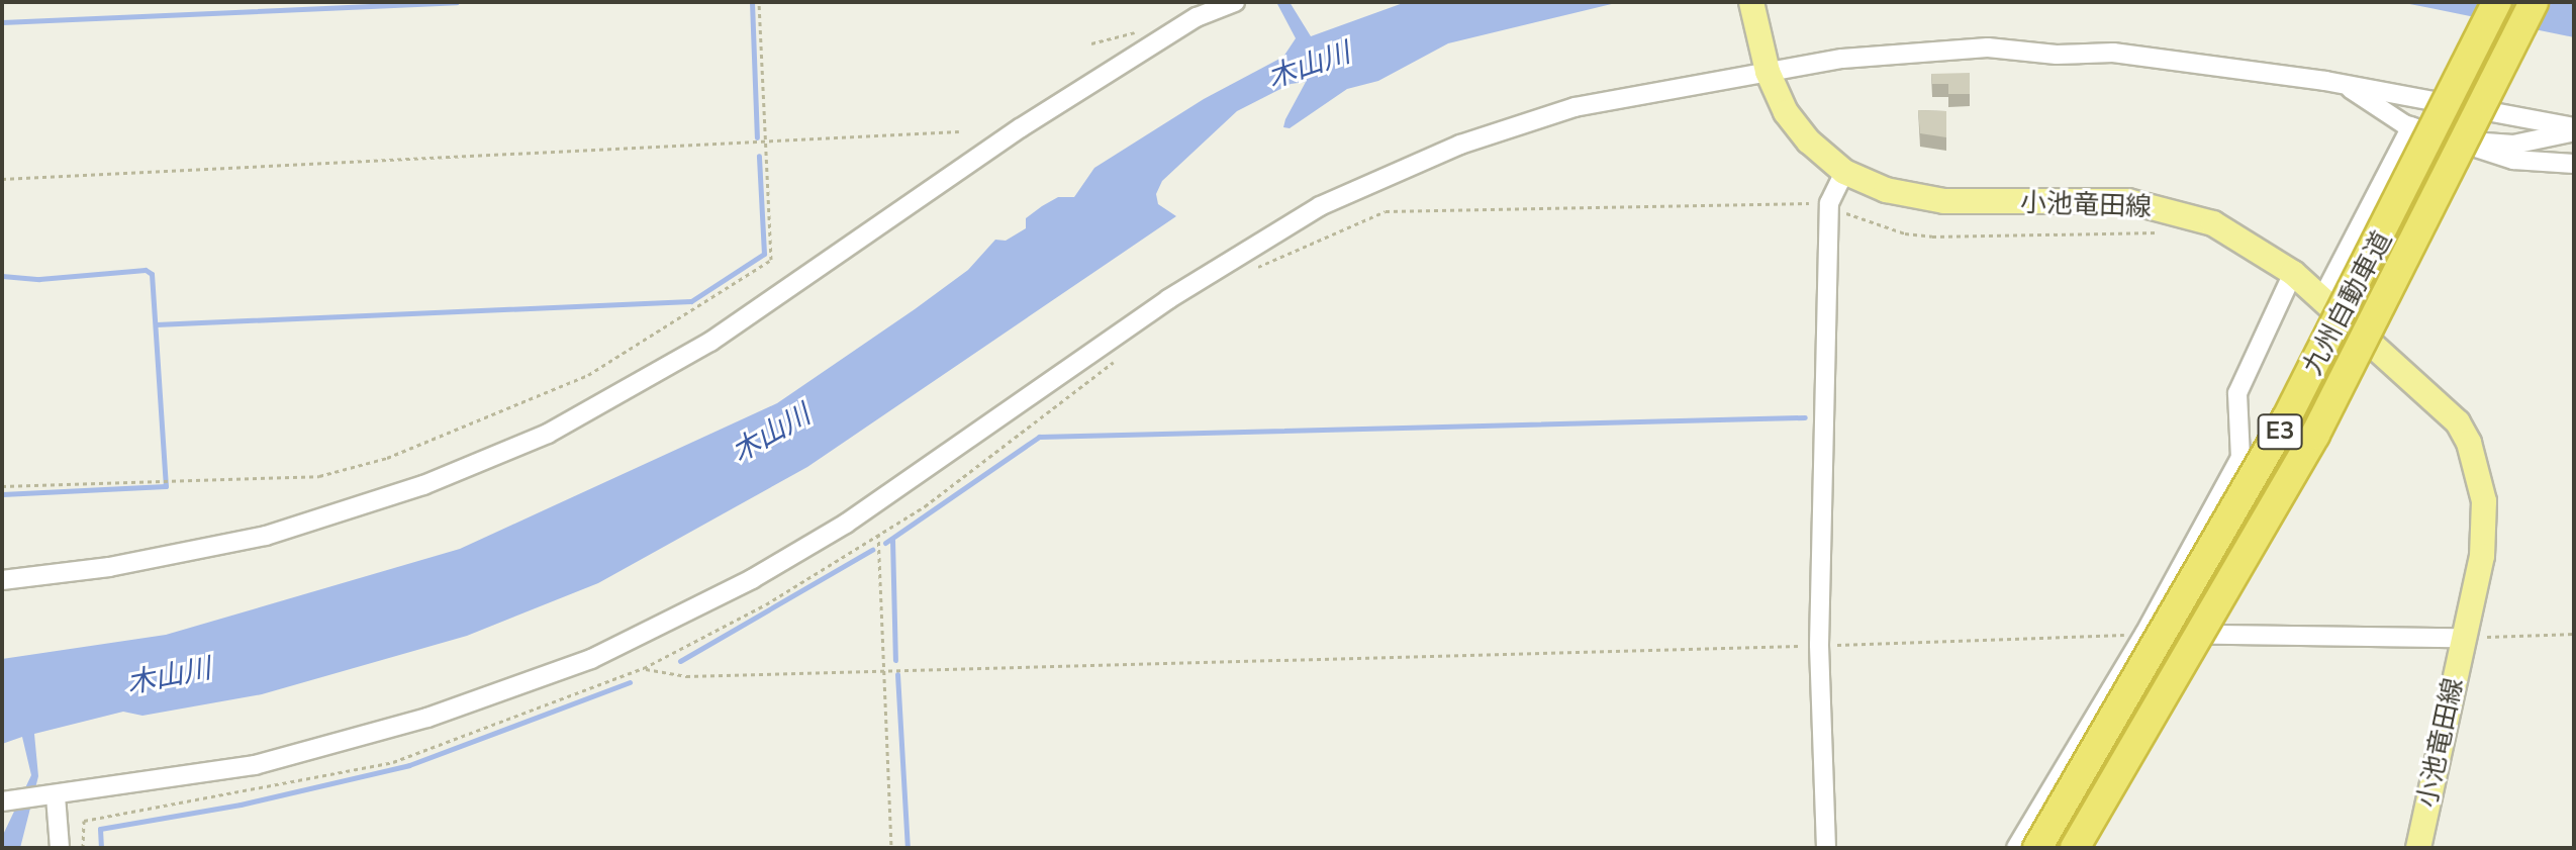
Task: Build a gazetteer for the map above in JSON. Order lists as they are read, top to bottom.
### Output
{
  "streets": {
    "highway": ["九州自動車道", "E3"],
    "main road": ["小池竜田線"]
  },
  "water": ["木山川"]
}
